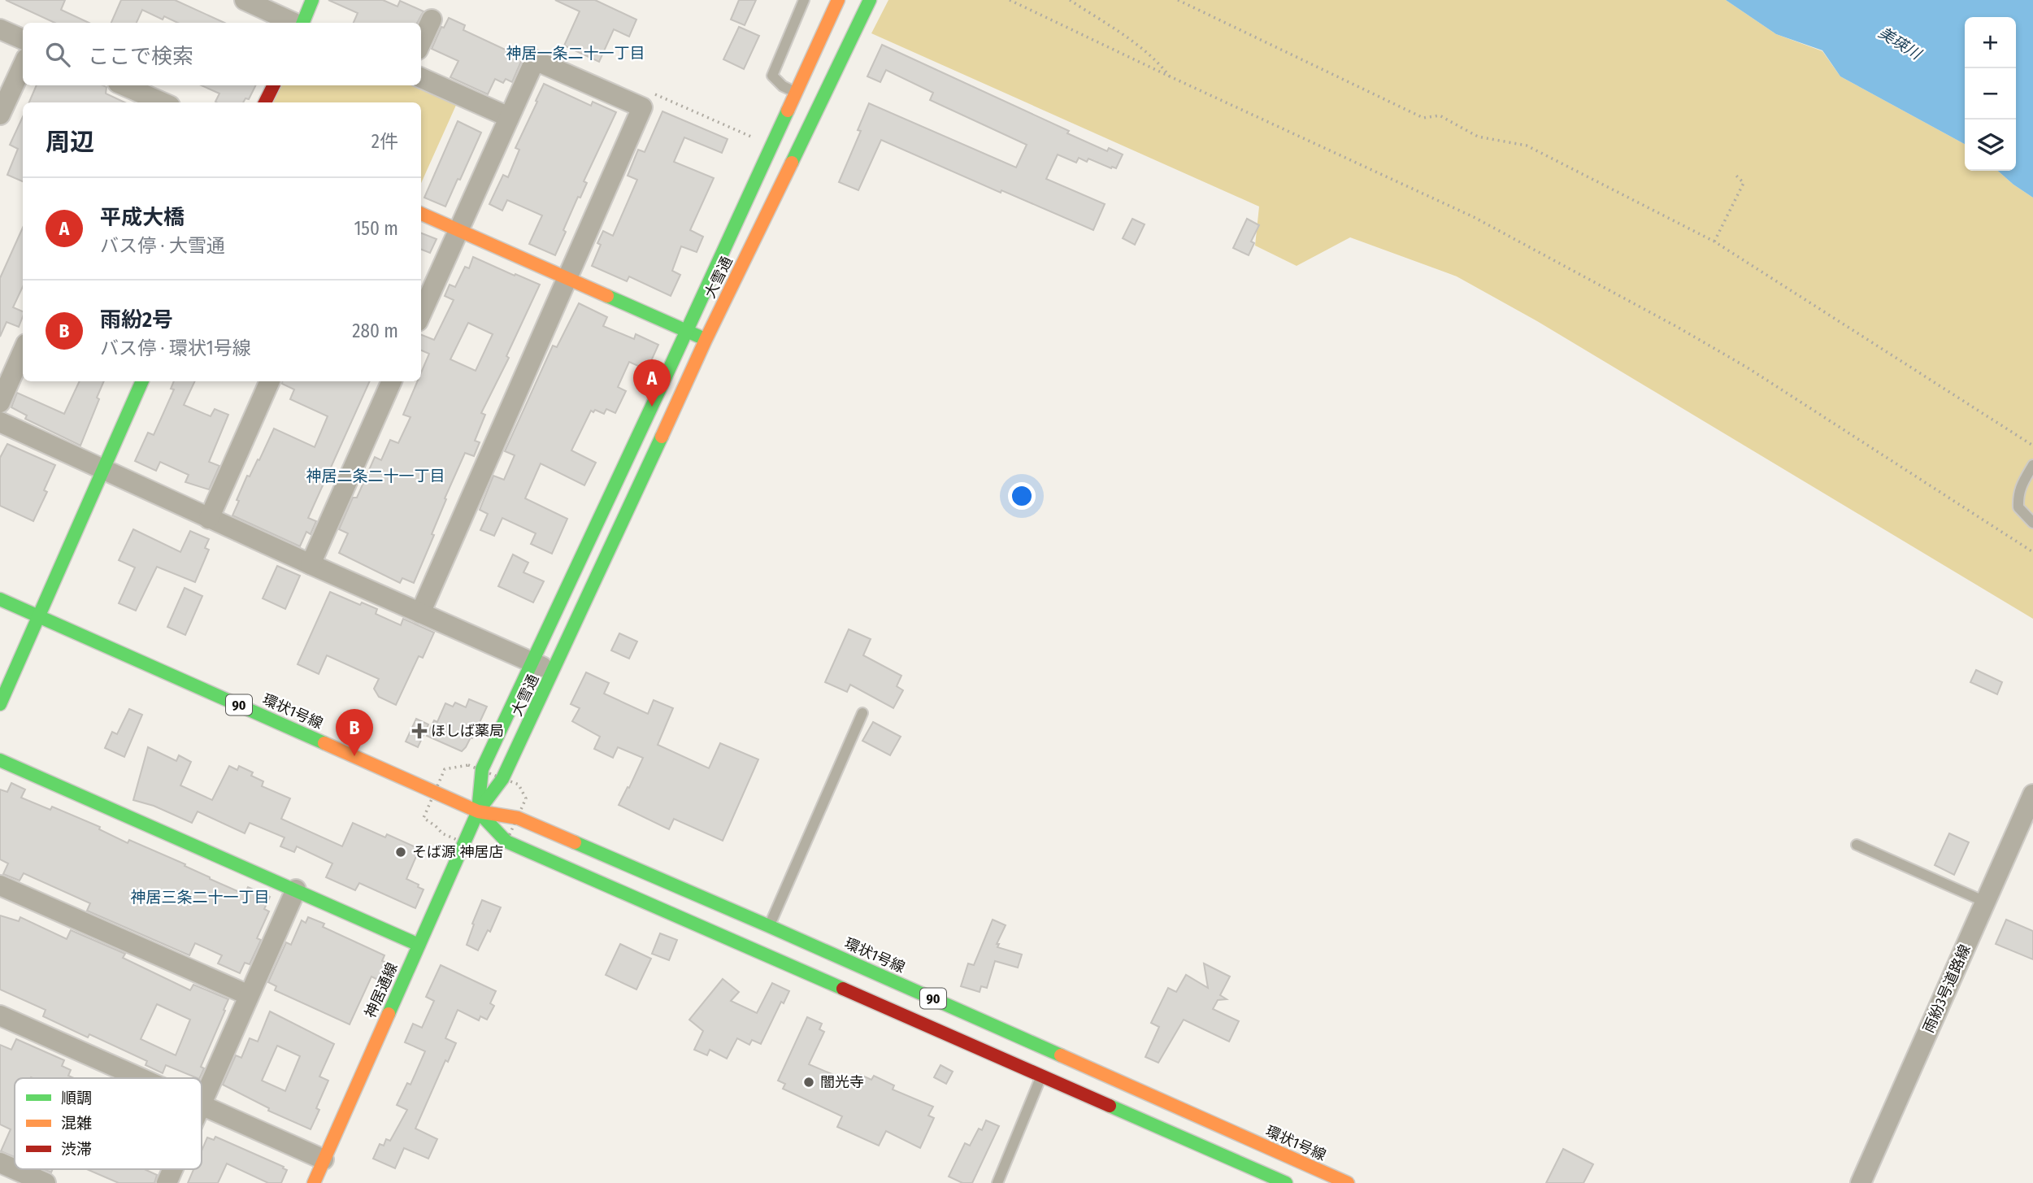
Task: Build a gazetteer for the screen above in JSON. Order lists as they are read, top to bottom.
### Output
{
  "streets": {
    "street": [
      "大雪通",
      "90",
      "環状1号線",
      "雨紛3号道路線",
      "神居通線"
    ]
  },
  "crossings": [
    ["大雪通", "環状1号線"],
    ["大雪通", "神居通線"],
    ["環状1号線", "神居通線"]
  ],
  "districts": ["神居一条二十一丁目", "神居二条二十一丁目", "神居三条二十一丁目"],
  "water": ["美瑛川"],
  "places": {
    "health": ["ほしば薬局"],
    "other": ["そば源 神居店", "闇光寺"]
  },
  "legend": ["順調", "混雑", "渋滞"],
  "page": {
    "map_buttons": ["+", "−"],
    "search": "ここで検索",
    "heading": ["周辺", "2件"],
    "list": [
      {
        "mark": "A",
        "name": "平成大橋",
        "note": "バス停 · 大雪通",
        "value": "150 m"
      },
      {
        "mark": "B",
        "name": "雨紛2号",
        "note": "バス停 · 環状1号線",
        "value": "280 m"
      }
    ],
    "pins": ["A", "B"]
  }
}
